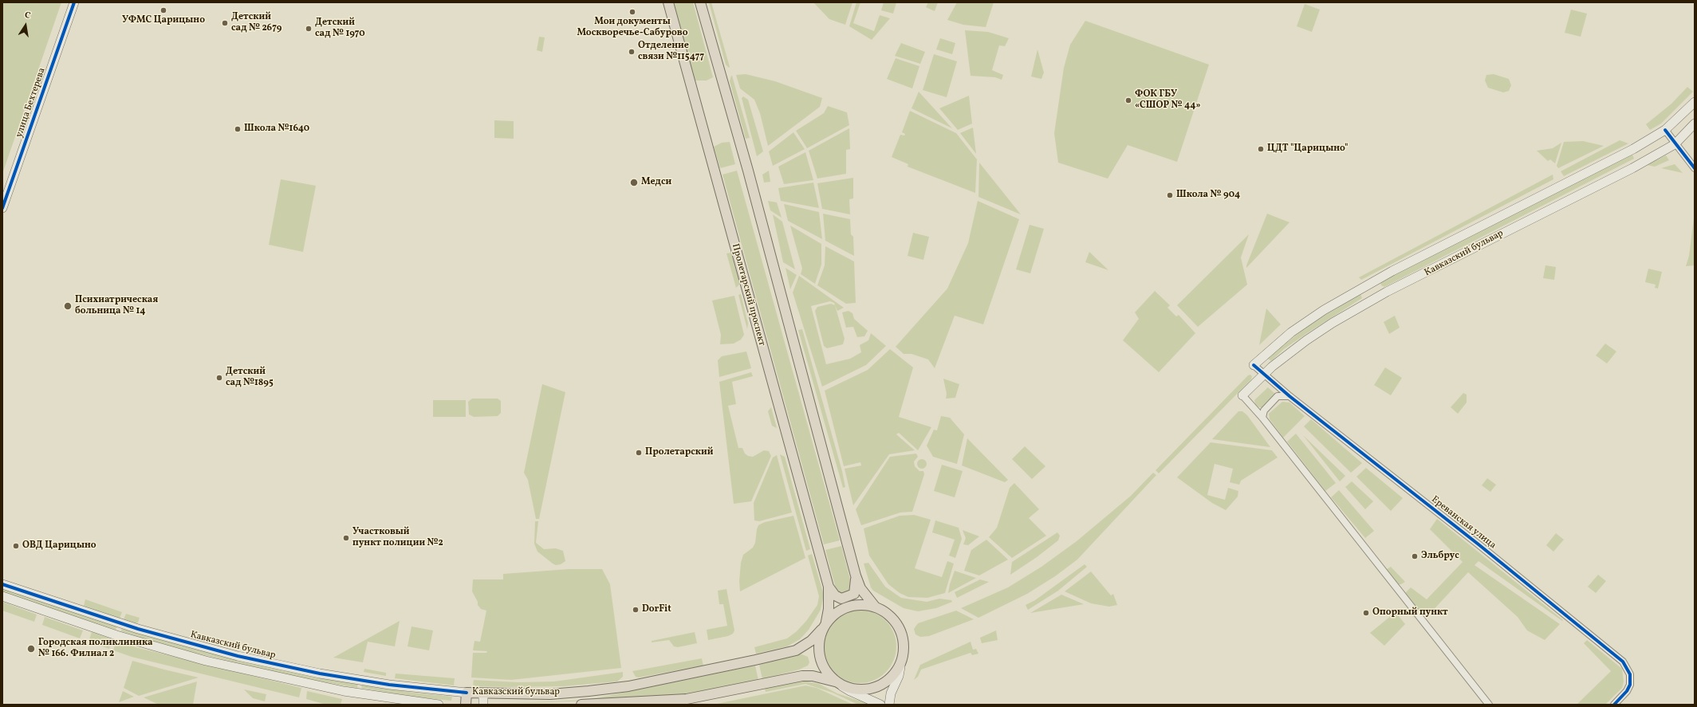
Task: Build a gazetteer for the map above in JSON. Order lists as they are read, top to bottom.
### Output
{
  "streets": {
    "main road": ["Кавказский бульвар", "Пролетарский проспект"],
    "street": ["улица Бехтерева", "Ереванская улица"]
  },
  "crossings": [
    ["Кавказский бульвар", "Пролетарский проспект"],
    ["Кавказский бульвар", "Ереванская улица"]
  ],
  "places": [
    "УФМС Царицыно",
    "Мои документы Москворечье-Сабурово",
    "Детский сад № 2679",
    "Детский сад № 1970",
    "Отделение связи №115477",
    "ФОК ГБУ «СШОР № 44»",
    "Школа №1640",
    "ЦДТ \"Царицыно\"",
    "Медси",
    "Школа № 904",
    "Психиатрическая больница № 14",
    "Детский сад №1895",
    "Пролетарский",
    "Участковый пункт полиции №2",
    "ОВД Царицыно",
    "Эльбрус",
    "DorFit",
    "Опорный пункт",
    "Городская поликлиника № 166. Филиал 2"
  ],
  "north": "top"
}
